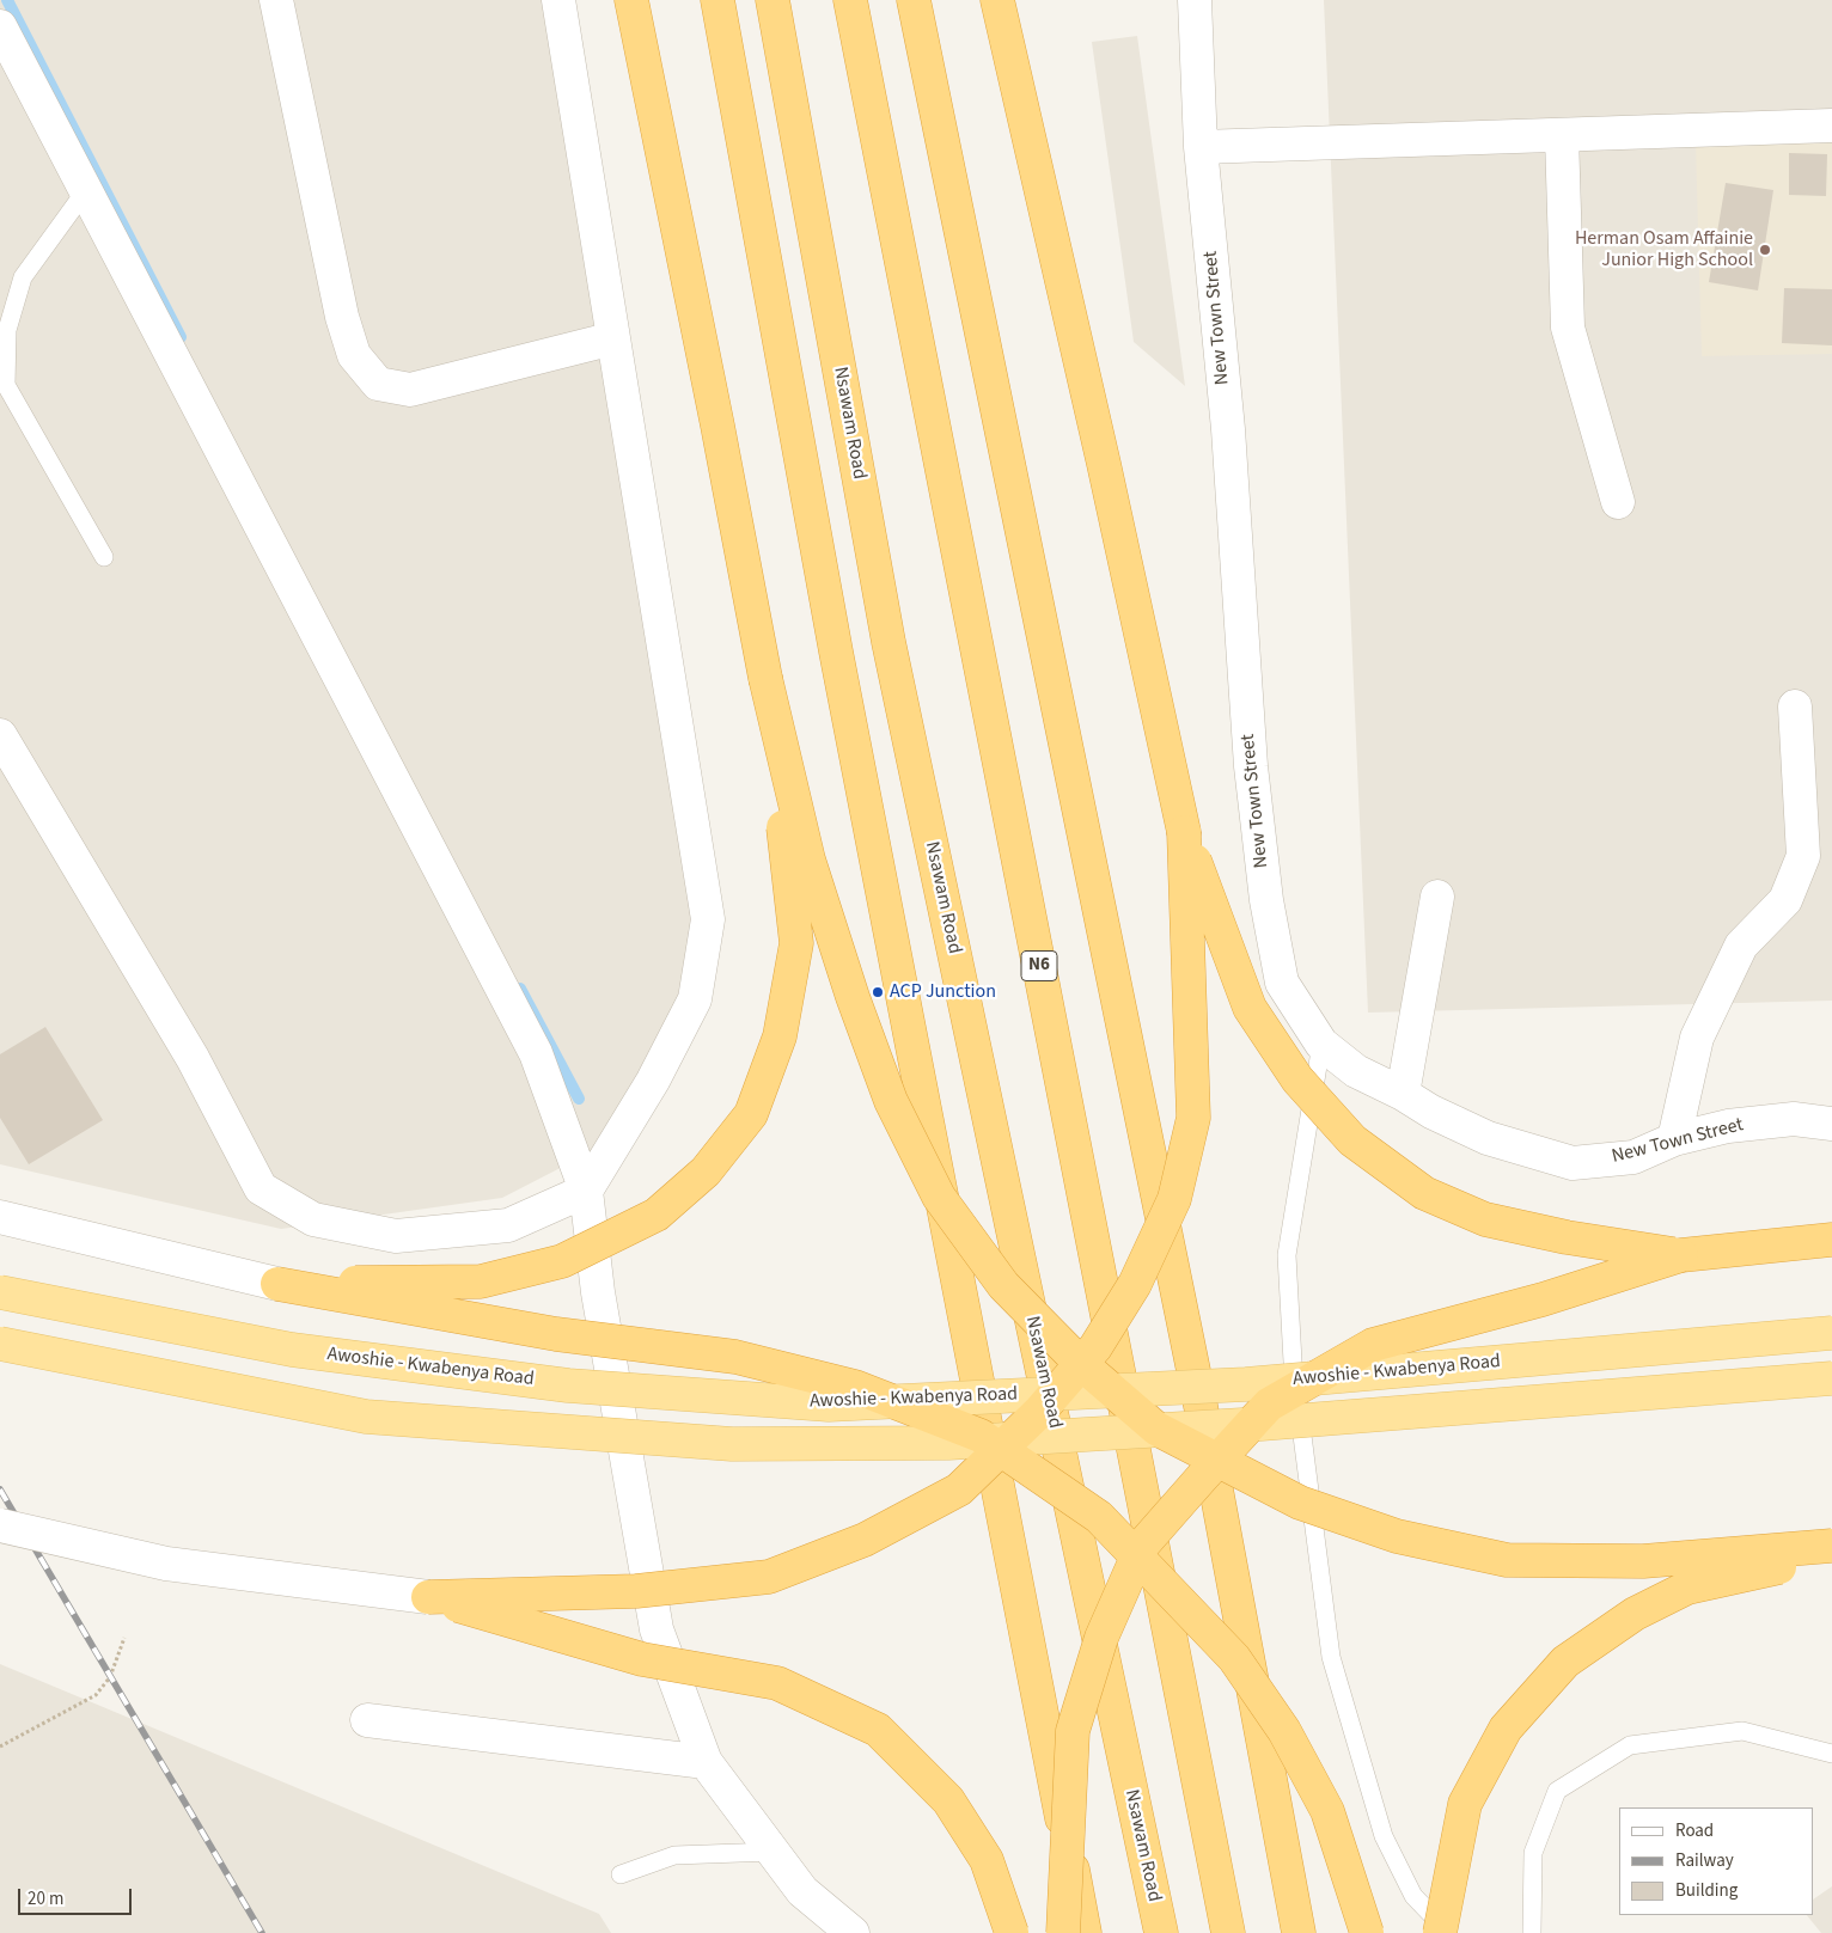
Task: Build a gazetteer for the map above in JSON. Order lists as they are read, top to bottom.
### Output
{
  "streets": {
    "highway": ["Nsawam Road", "N6"],
    "main road": ["Awoshie - Kwabenya Road"],
    "street": ["New Town Street"]
  },
  "places": ["Herman Osam Affainie Junior High School", "ACP Junction"],
  "legend": ["Road", "Railway", "Building"],
  "scale_bar": "20 m"
}
